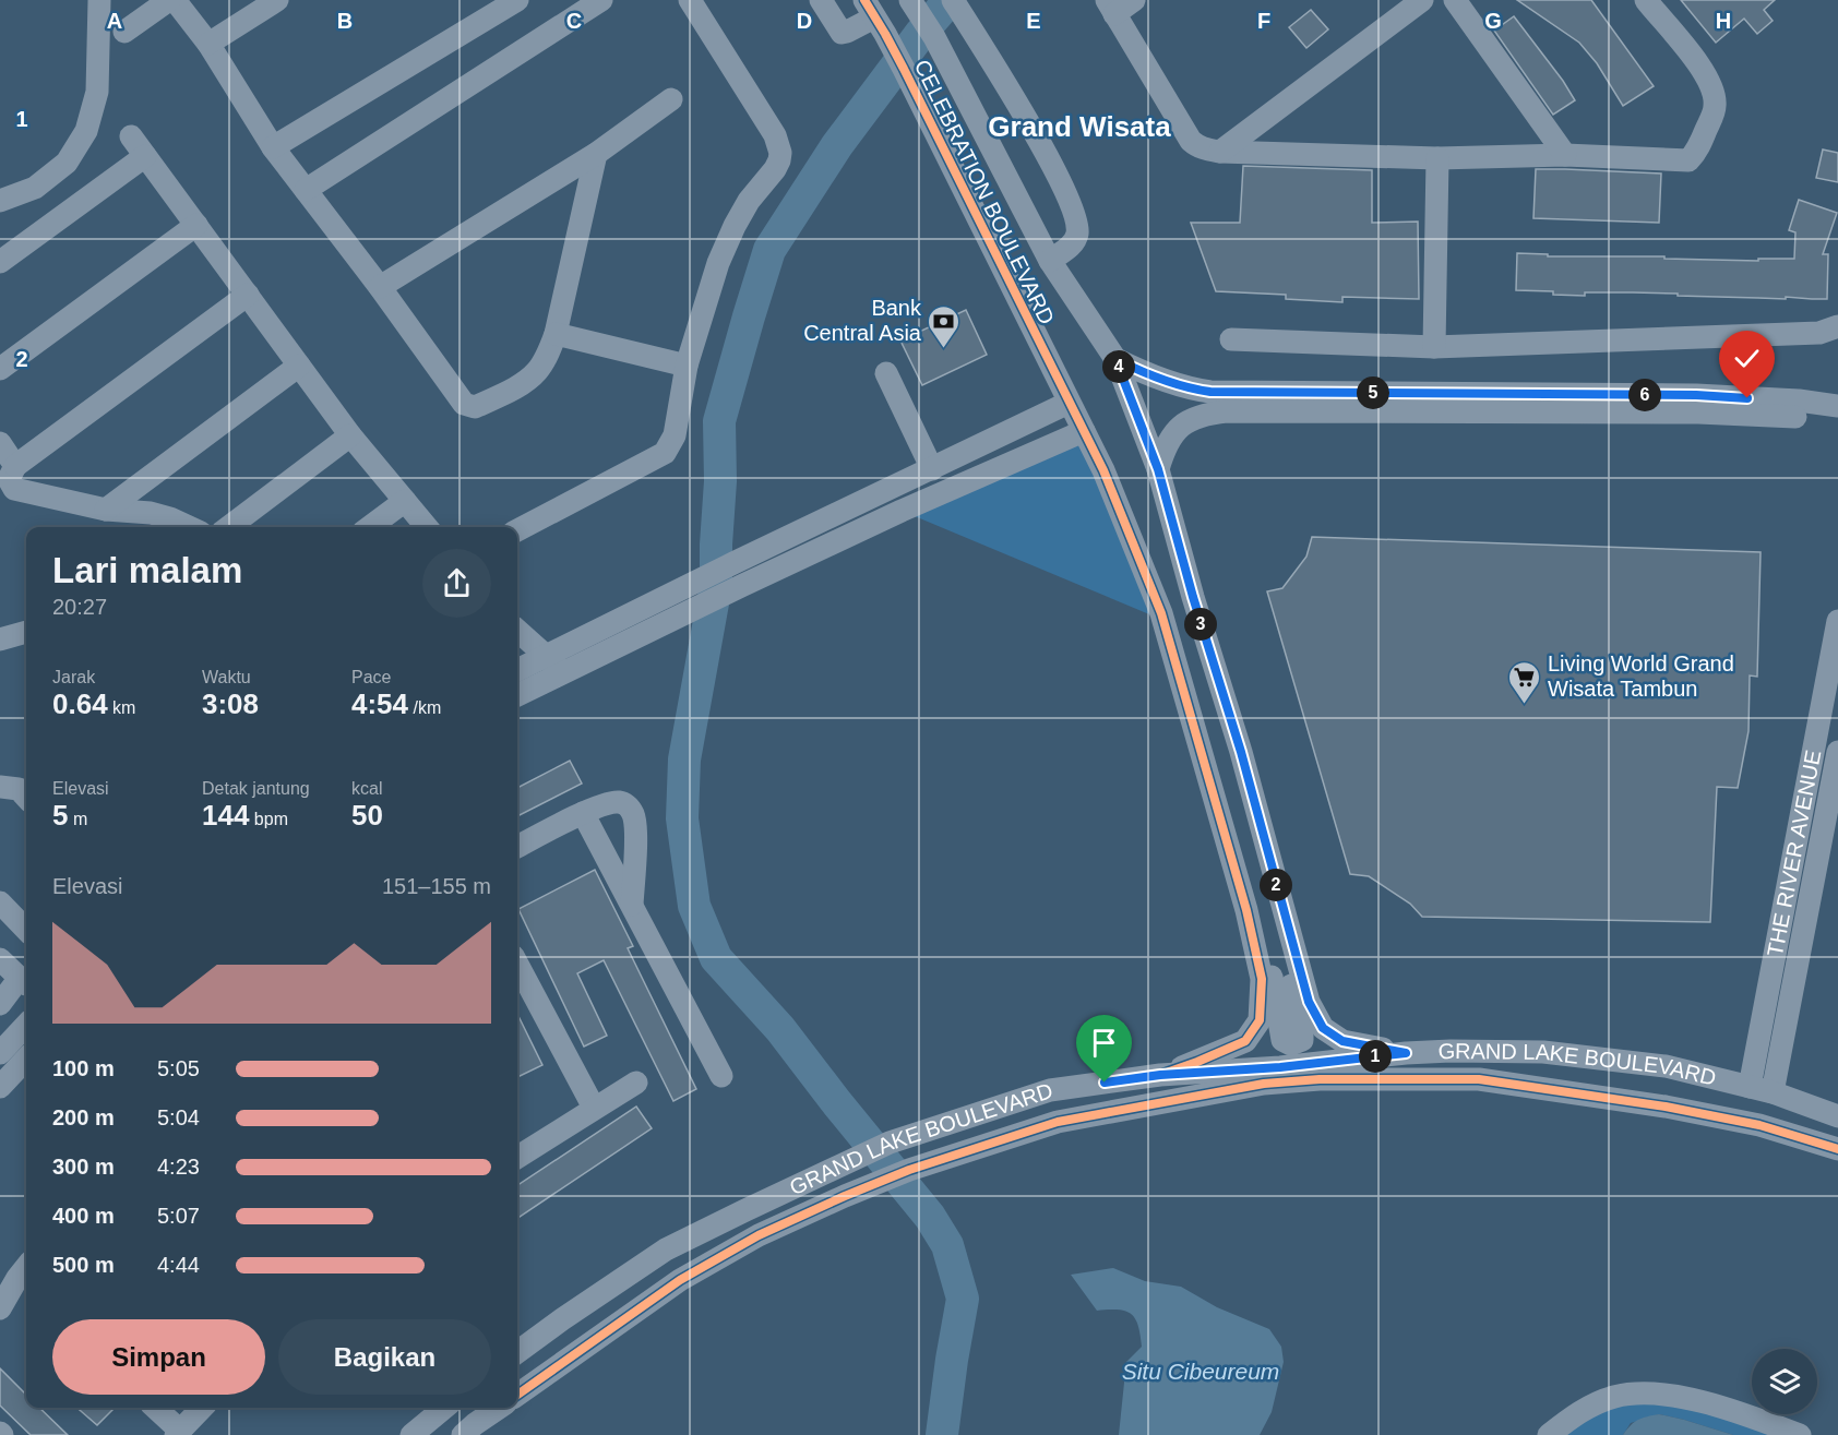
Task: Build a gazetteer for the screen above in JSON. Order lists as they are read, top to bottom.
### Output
{
  "streets": {
    "street": ["CELEBRATION BOULEVARD", "THE RIVER AVENUE", "GRAND LAKE BOULEVARD"]
  },
  "crossings": [
    ["THE RIVER AVENUE", "GRAND LAKE BOULEVARD"]
  ],
  "districts": ["Grand Wisata"],
  "water": ["Situ Cibeureum"],
  "places": {
    "bank": ["Bank Central Asia"],
    "supermarket": ["Living World Grand Wisata Tambun"]
  },
  "page": {
    "pins": [
      "4",
      "5",
      "6",
      "3",
      "2",
      "1"
    ],
    "heading": ["Lari malam", "20:27"],
    "stats": [
      ["Jarak", "0.64 km"],
      ["Waktu", "3:08"],
      ["Pace", "4:54 /km"],
      ["Elevasi", "5 m"],
      ["Detak jantung", "144 bpm"],
      ["kcal", "50"]
    ],
    "chart": ["Elevasi", "151–155 m"],
    "list": [
      {
        "name": "100 m",
        "note": "5:05"
      },
      {
        "name": "200 m",
        "note": "5:04"
      },
      {
        "name": "300 m",
        "note": "4:23"
      },
      {
        "name": "400 m",
        "note": "5:07"
      },
      {
        "name": "500 m",
        "note": "4:44"
      }
    ],
    "buttons": ["Simpan", "Bagikan"]
  },
  "grid": {
    "columns": [
      "A",
      "B",
      "C",
      "D",
      "E",
      "F",
      "G",
      "H"
    ],
    "rows": ["1", "2"]
  }
}
